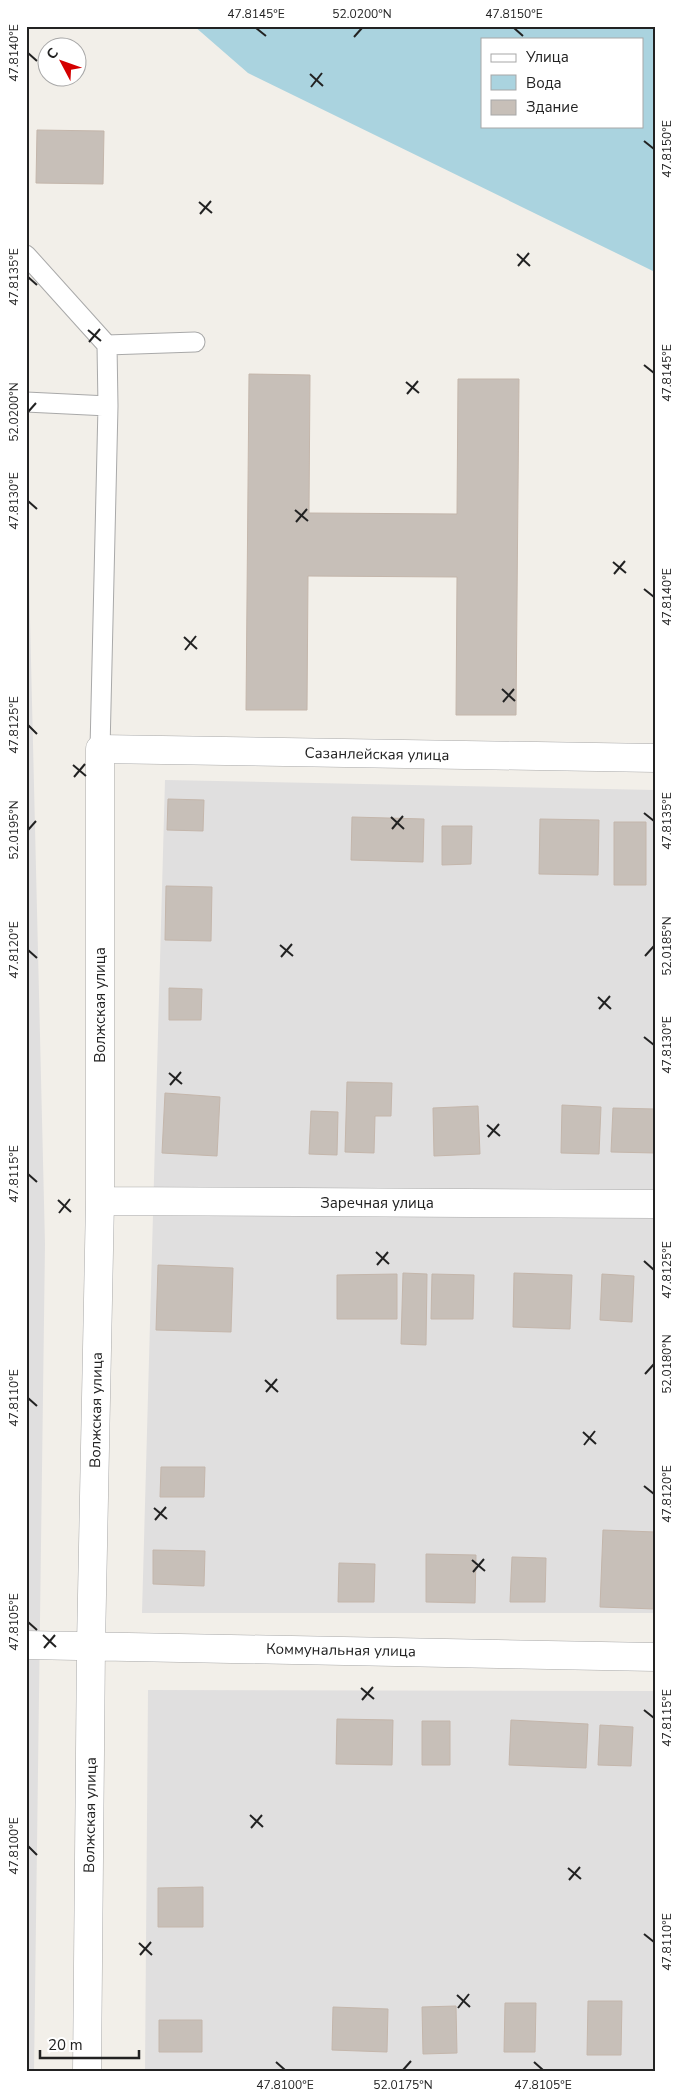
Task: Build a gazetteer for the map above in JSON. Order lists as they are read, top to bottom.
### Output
{
  "streets": {
    "street": [
      "Сазанлейская улица",
      "Волжская улица",
      "Заречная улица",
      "Коммунальная улица"
    ]
  },
  "crossings": [
    ["Сазанлейская улица", "Волжская улица"],
    ["Волжская улица", "Заречная улица"],
    ["Волжская улица", "Коммунальная улица"]
  ],
  "legend": ["Улица", "Вода", "Здание"],
  "scale_bar": "20 m",
  "north": "top left",
  "coordinates": [
    "47.8145°E",
    "52.0200°N",
    "47.8150°E",
    "47.8140°E",
    "47.8135°E",
    "47.8130°E",
    "47.8125°E",
    "52.0195°N",
    "52.0185°N",
    "47.8120°E",
    "47.8115°E",
    "52.0180°N",
    "47.8110°E",
    "47.8105°E",
    "47.8100°E",
    "52.0175°N"
  ]
}
